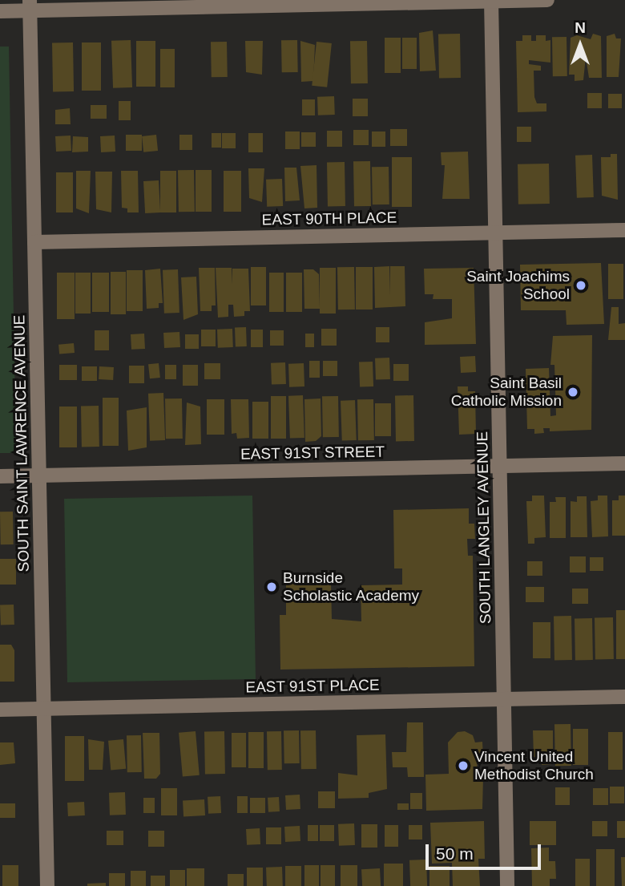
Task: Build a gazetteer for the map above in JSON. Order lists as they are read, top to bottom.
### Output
{
  "streets": {
    "street": [
      "EAST 90TH PLACE",
      "SOUTH SAINT LAWRENCE AVENUE",
      "EAST 91ST STREET",
      "SOUTH LANGLEY AVENUE",
      "EAST 91ST PLACE"
    ]
  },
  "crossings": [
    ["EAST 90TH PLACE", "SOUTH SAINT LAWRENCE AVENUE"],
    ["EAST 90TH PLACE", "SOUTH LANGLEY AVENUE"],
    ["SOUTH SAINT LAWRENCE AVENUE", "EAST 91ST STREET"],
    ["SOUTH SAINT LAWRENCE AVENUE", "EAST 91ST PLACE"],
    ["EAST 91ST STREET", "SOUTH LANGLEY AVENUE"],
    ["SOUTH LANGLEY AVENUE", "EAST 91ST PLACE"]
  ],
  "places": [
    "Saint Joachims School",
    "Saint Basil Catholic Mission",
    "Burnside Scholastic Academy",
    "Vincent United Methodist Church"
  ],
  "scale_bar": "50 m",
  "north": "top"
}
